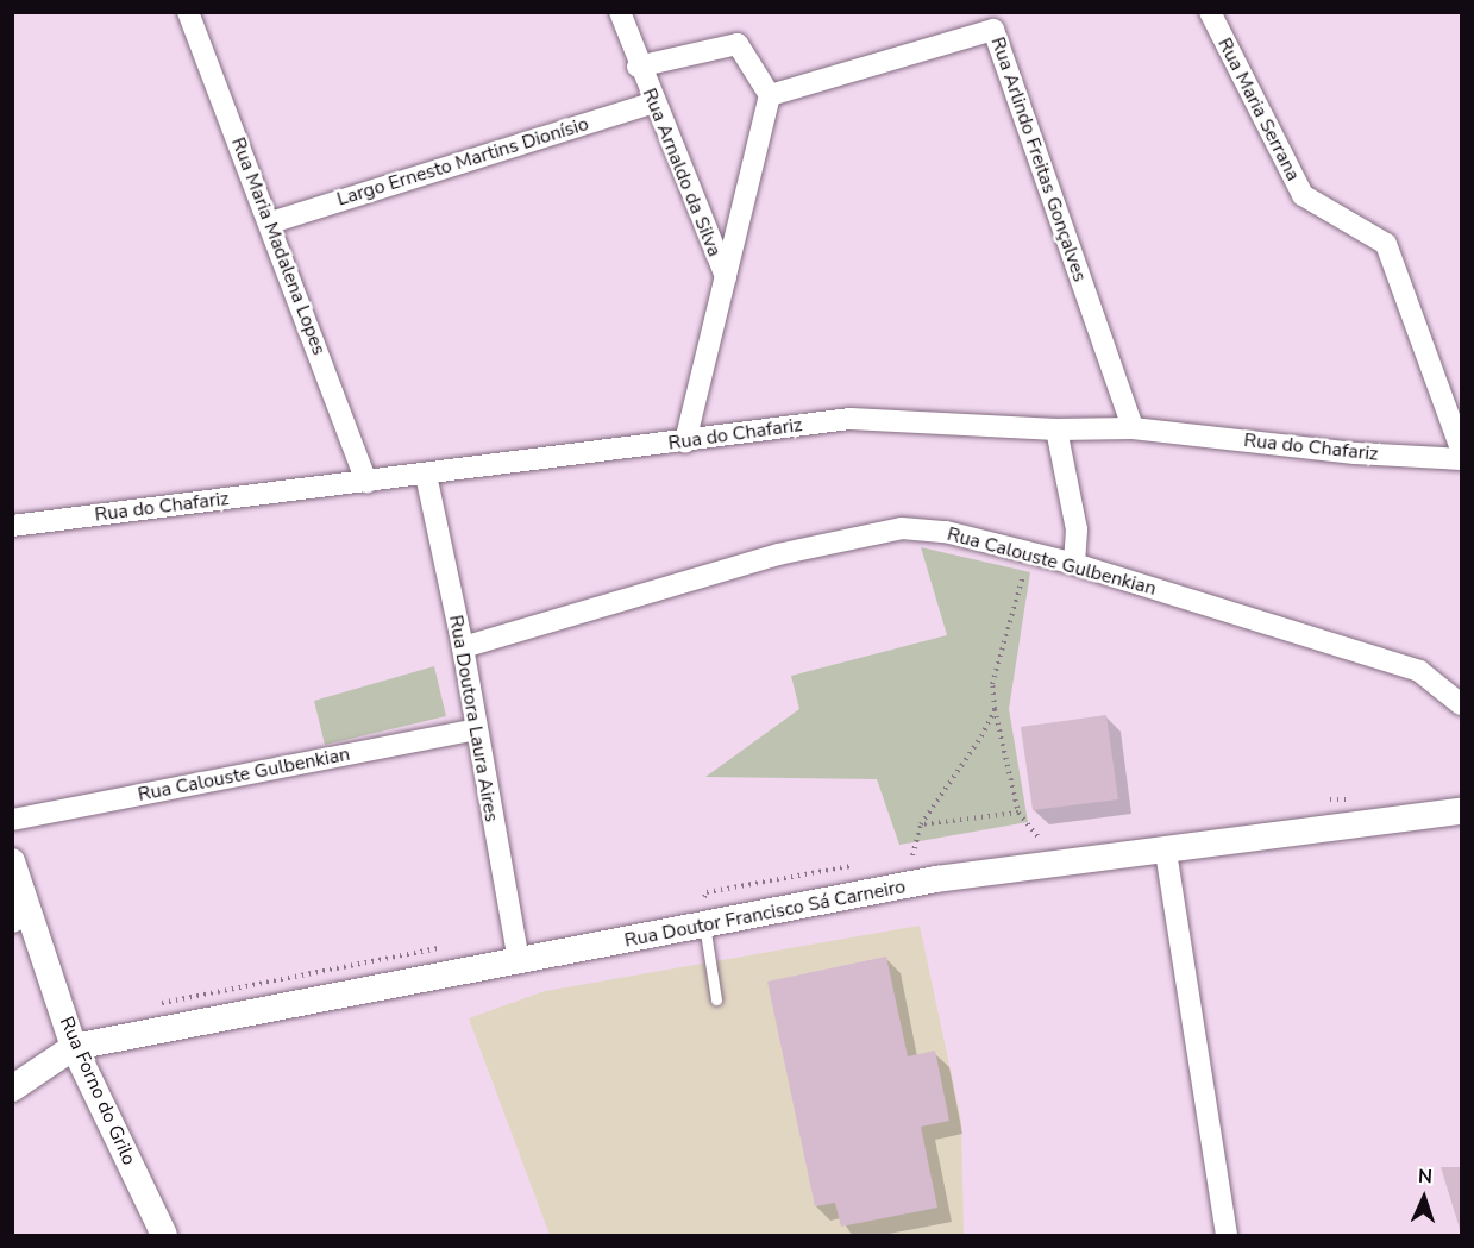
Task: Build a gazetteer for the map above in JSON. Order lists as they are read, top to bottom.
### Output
{
  "streets": {
    "street": [
      "Rua Maria Serrana",
      "Rua Arlindo Freitas Gonçalves",
      "Largo Ernesto Martins Dionísio",
      "Rua Arnaldo da Silva",
      "Rua Maria Madalena Lopes",
      "Rua do Chafariz",
      "Rua Calouste Gulbenkian",
      "Rua Doutora Laura Aires",
      "Rua Doutor Francisco Sá Carneiro",
      "Rua Forno do Grilo"
    ]
  },
  "crossings": [
    ["Rua Arlindo Freitas Gonçalves", "Rua Arnaldo da Silva"],
    ["Rua Arlindo Freitas Gonçalves", "Rua do Chafariz"],
    ["Largo Ernesto Martins Dionísio", "Rua Arnaldo da Silva"],
    ["Largo Ernesto Martins Dionísio", "Rua Maria Madalena Lopes"],
    ["Rua Arnaldo da Silva", "Rua do Chafariz"],
    ["Rua Maria Madalena Lopes", "Rua do Chafariz"],
    ["Rua do Chafariz", "Rua Doutora Laura Aires"],
    ["Rua Calouste Gulbenkian", "Rua Doutora Laura Aires"],
    ["Rua Doutora Laura Aires", "Rua Doutor Francisco Sá Carneiro"],
    ["Rua Doutor Francisco Sá Carneiro", "Rua Forno do Grilo"]
  ],
  "north": "top"
}
